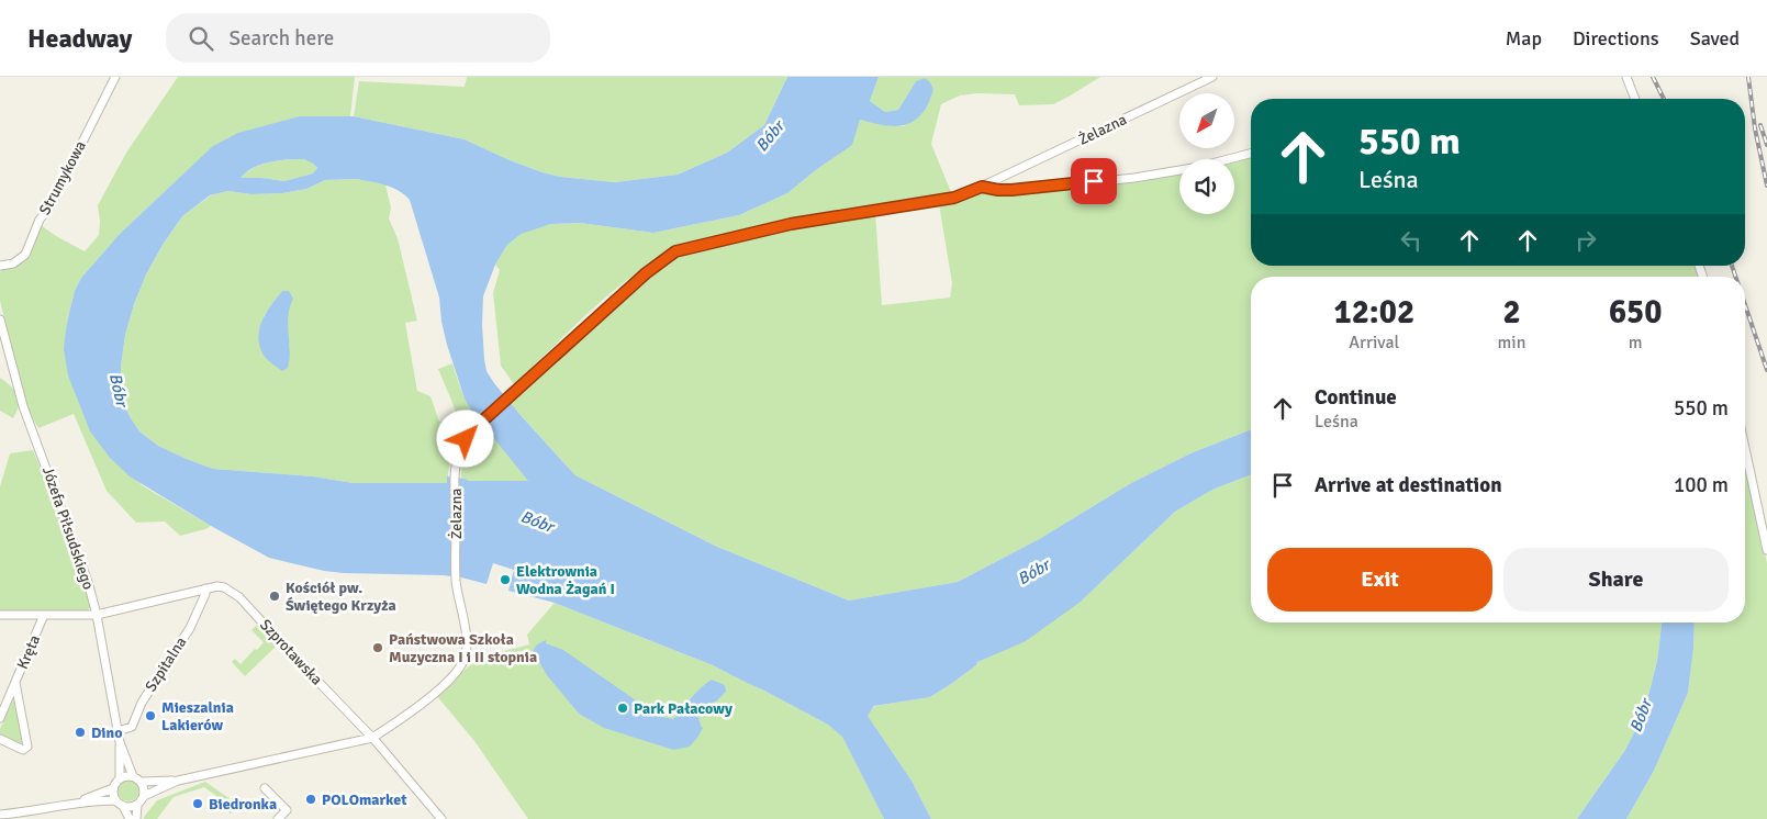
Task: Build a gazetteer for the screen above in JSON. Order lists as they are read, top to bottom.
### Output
{
  "streets": {
    "street": [
      "Żelazna",
      "Strumykowa",
      "Józefa Piłsudskiego",
      "Kręta",
      "Szprotawska",
      "Szpitalna"
    ]
  },
  "crossings": [
    ["Żelazna", "Szprotawska"],
    ["Józefa Piłsudskiego", "Kręta"],
    ["Józefa Piłsudskiego", "Szprotawska"],
    ["Józefa Piłsudskiego", "Szpitalna"],
    ["Kręta", "Szprotawska"],
    ["Szprotawska", "Szpitalna"]
  ],
  "water": ["Bóbr"],
  "places": [
    "Elektrownia Wodna Żagań I",
    "Kościół pw. Świętego Krzyża",
    "Państwowa Szkoła Muzyczna I i II stopnia",
    "Park Pałacowy",
    "Mieszalnia Lakierów",
    "Dino",
    "POLOmarket",
    "Biedronka"
  ],
  "north": "bottom left",
  "page": {
    "header": "Headway",
    "search": "Search here",
    "nav": ["Map", "Directions", "Saved"],
    "turn": ["550 m", "Leśna"],
    "eta": [
      "12:02",
      "Arrival",
      "2",
      "min",
      "650",
      "m"
    ],
    "list": [
      {
        "name": "Continue",
        "note": "Leśna",
        "value": "550 m"
      },
      {
        "name": "Arrive at destination",
        "value": "100 m"
      }
    ],
    "buttons": ["Exit", "Share"]
  }
}
